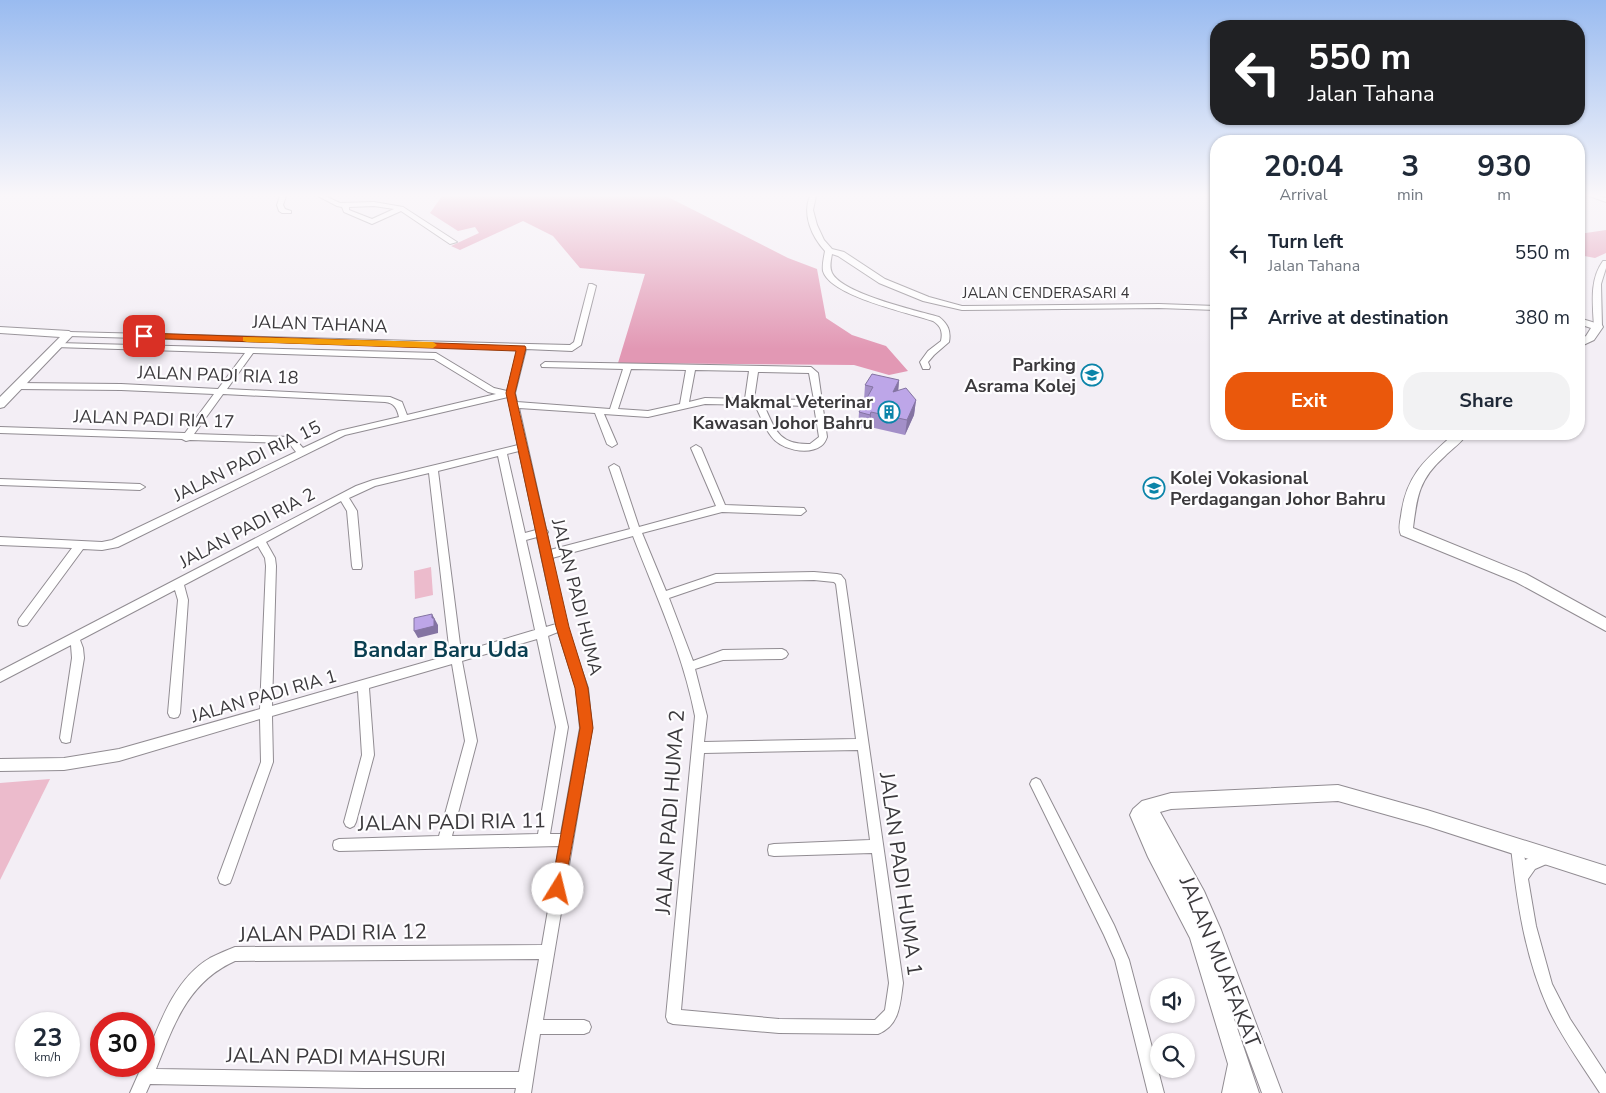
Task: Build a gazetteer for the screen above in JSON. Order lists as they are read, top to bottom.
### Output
{
  "streets": {
    "street": [
      "JALAN CENDERASARI 4",
      "JALAN TAHANA",
      "JALAN PADI RIA 18",
      "JALAN PADI RIA 17",
      "JALAN PADI RIA 15",
      "JALAN PADI RIA 2",
      "JALAN PADI HUMA",
      "JALAN PADI RIA 1",
      "JALAN PADI HUMA 2",
      "JALAN PADI RIA 11",
      "JALAN PADI HUMA 1",
      "JALAN PADI RIA 12",
      "JALAN MUAFAKAT",
      "JALAN PADI MAHSURI"
    ]
  },
  "crossings": [
    ["JALAN TAHANA", "JALAN PADI HUMA"],
    ["JALAN PADI RIA 18", "JALAN PADI RIA 15"],
    ["JALAN PADI RIA 17", "JALAN PADI RIA 15"],
    ["JALAN PADI RIA 15", "JALAN PADI HUMA"],
    ["JALAN PADI RIA 2", "JALAN PADI HUMA"],
    ["JALAN PADI HUMA", "JALAN PADI RIA 1"],
    ["JALAN PADI HUMA", "JALAN PADI RIA 11"],
    ["JALAN PADI HUMA", "JALAN PADI RIA 12"],
    ["JALAN PADI HUMA", "JALAN PADI MAHSURI"],
    ["JALAN PADI HUMA 2", "JALAN PADI HUMA 1"]
  ],
  "districts": ["Bandar Baru Uda"],
  "places": {
    "school or university": ["Parking Asrama Kolej", "Kolej Vokasional Perdagangan Johor Bahru"],
    "building": ["Makmal Veterinar Kawasan Johor Bahru"]
  },
  "page": {
    "turn": ["550 m", "Jalan Tahana"],
    "eta": [
      "20:04",
      "Arrival",
      "3",
      "min",
      "930",
      "m"
    ],
    "list": [
      {
        "name": "Turn left",
        "note": "Jalan Tahana",
        "value": "550 m"
      },
      {
        "name": "Arrive at destination",
        "value": "380 m"
      }
    ],
    "buttons": ["Exit", "Share"],
    "speed": "23 km/h",
    "limit": "30"
  }
}
